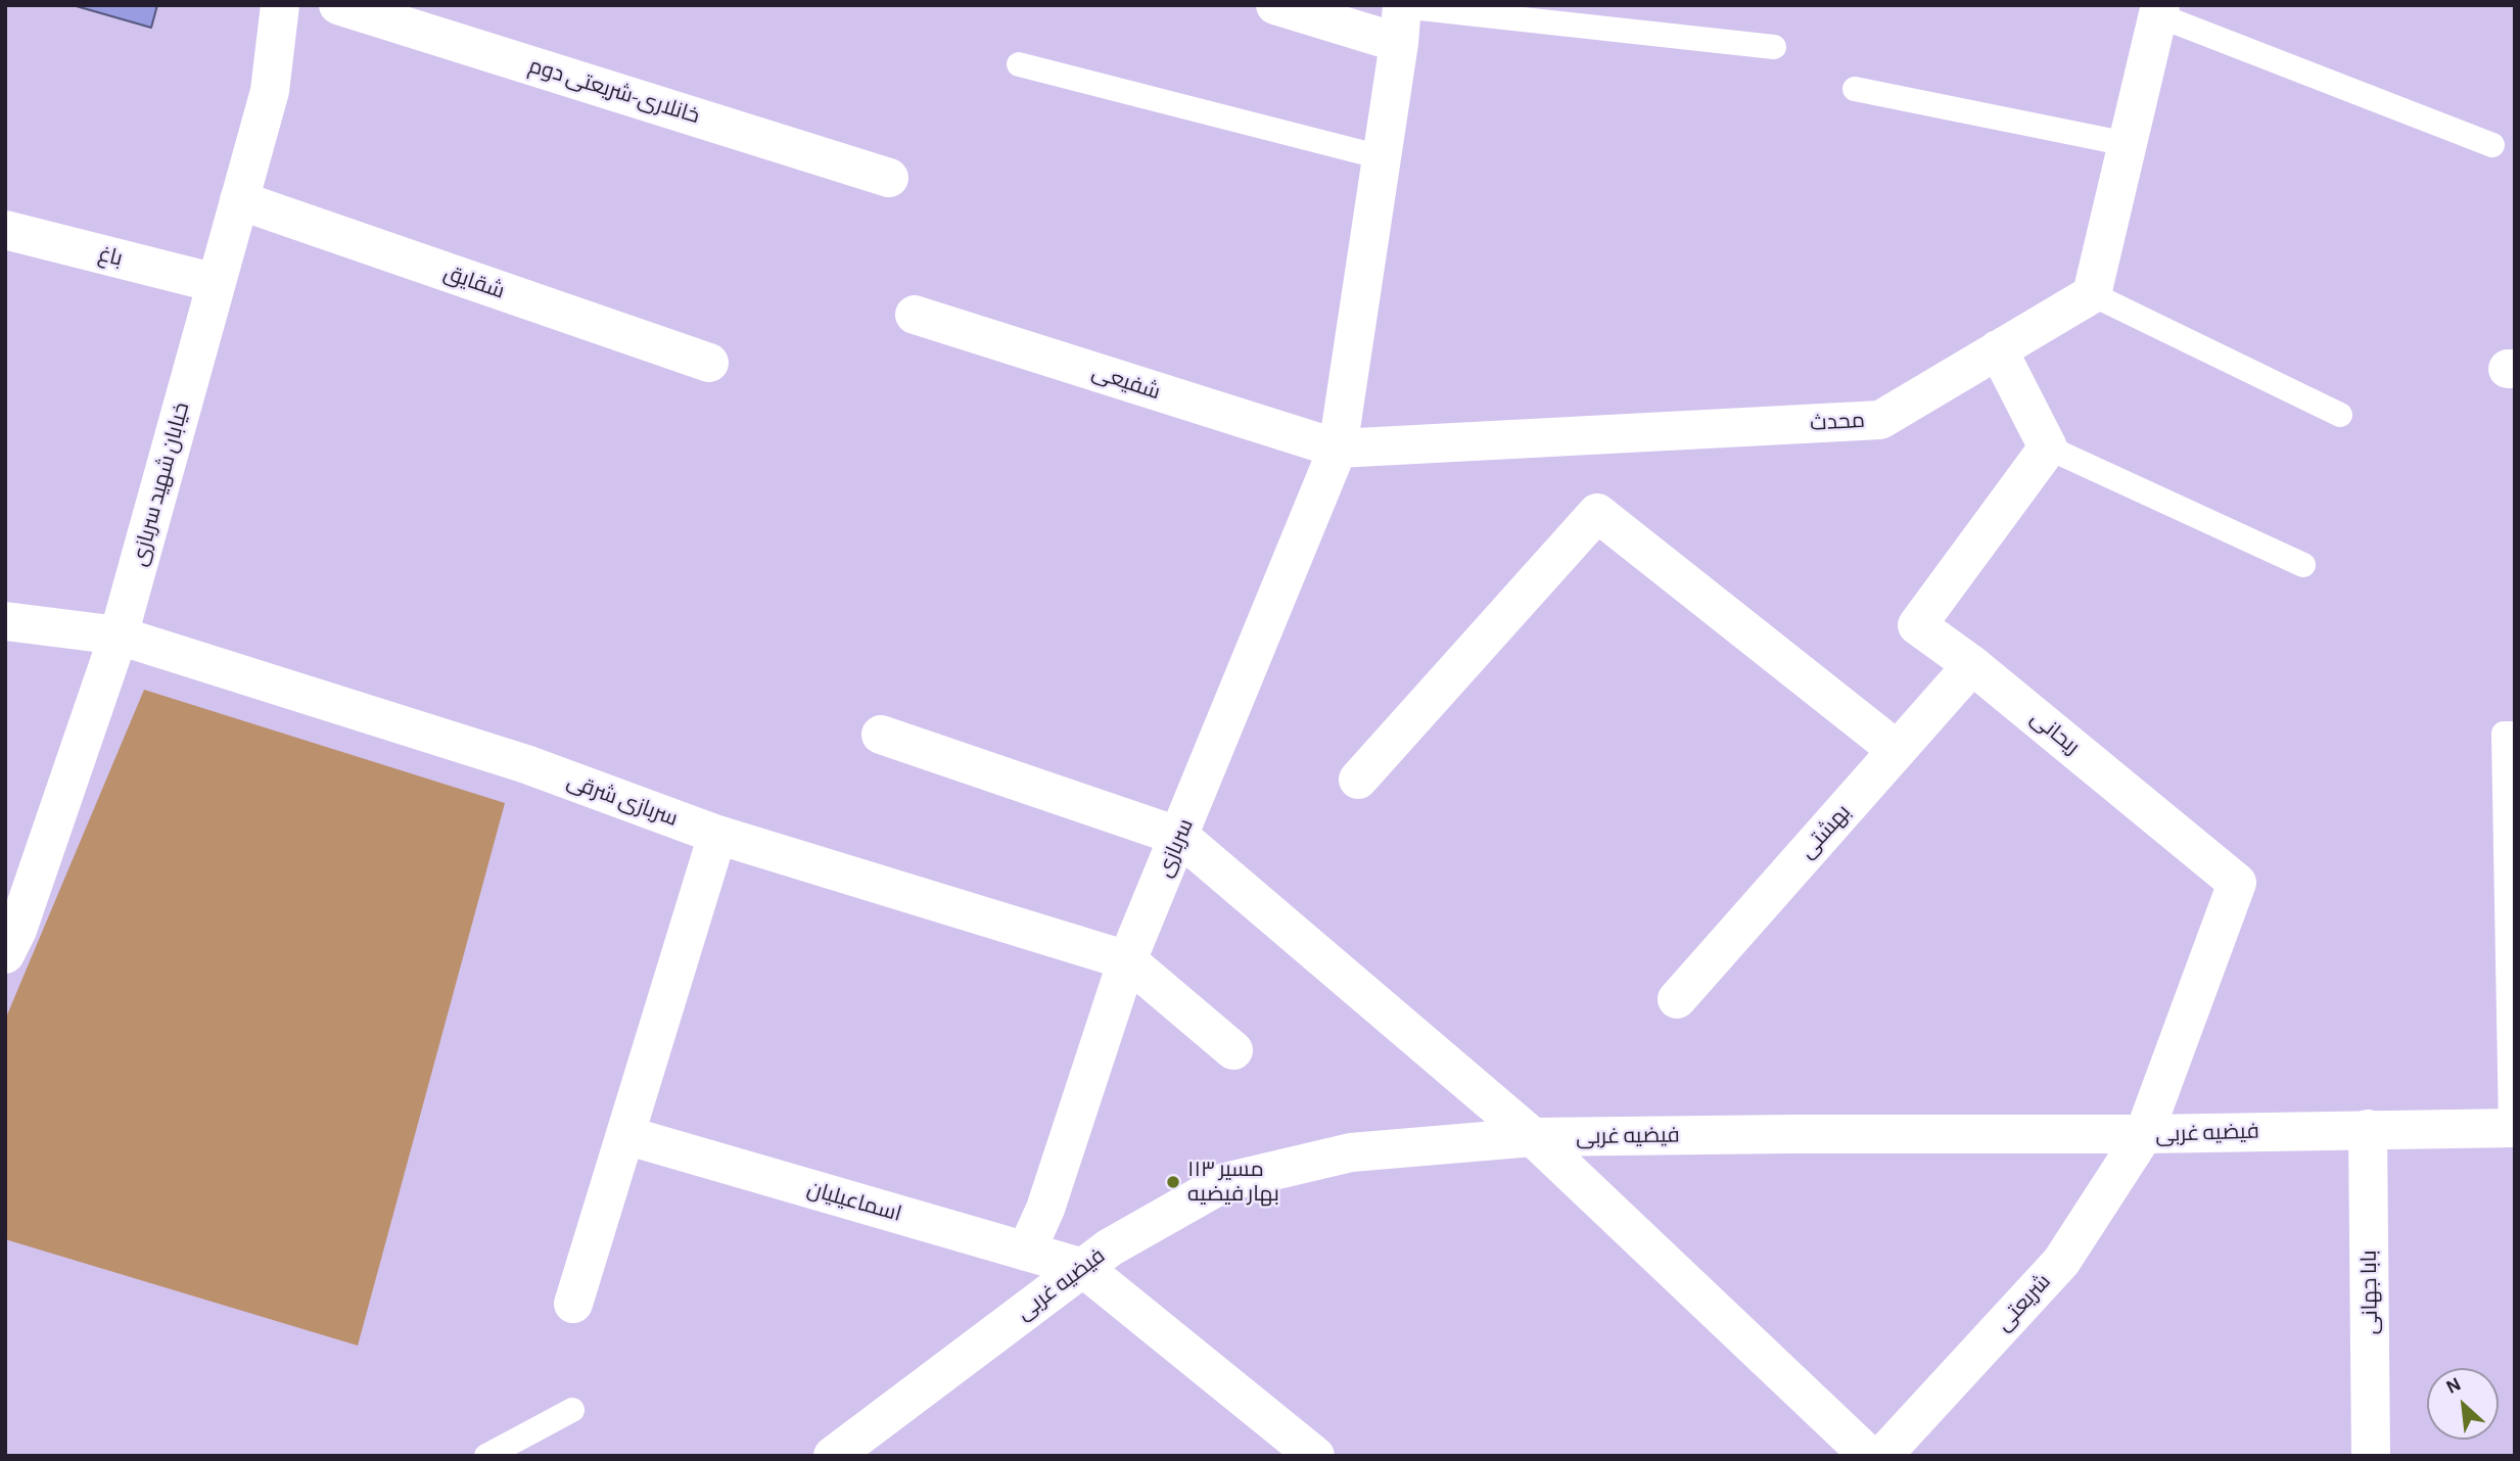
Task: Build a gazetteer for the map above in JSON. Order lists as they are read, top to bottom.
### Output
{
  "streets": {
    "street": [
      "خانلاری-شریعتی دوم",
      "باغ",
      "شقایق",
      "شفیعی",
      "محدث",
      "خیابان شهید سربازی",
      "ریحانی",
      "سربازی شرقی",
      "بهشتی",
      "سربازی",
      "فیضیه غربی",
      "اسماعیلیان",
      "بابا جهانی",
      "شریعتی"
    ]
  },
  "crossings": [
    ["باغ", "خیابان شهید سربازی"],
    ["شقایق", "خیابان شهید سربازی"],
    ["شفیعی", "محدث"],
    ["شفیعی", "سربازی"],
    ["محدث", "سربازی"],
    ["خیابان شهید سربازی", "سربازی شرقی"],
    ["ریحانی", "بهشتی"],
    ["ریحانی", "فیضیه غربی"],
    ["ریحانی", "شریعتی"],
    ["سربازی شرقی", "سربازی"],
    ["سربازی", "اسماعیلیان"],
    ["فیضیه غربی", "اسماعیلیان"],
    ["فیضیه غربی", "بابا جهانی"],
    ["فیضیه غربی", "شریعتی"]
  ],
  "places": ["مسیر ۱۱۳ بهار فیضیه"],
  "north": "top left"
}
